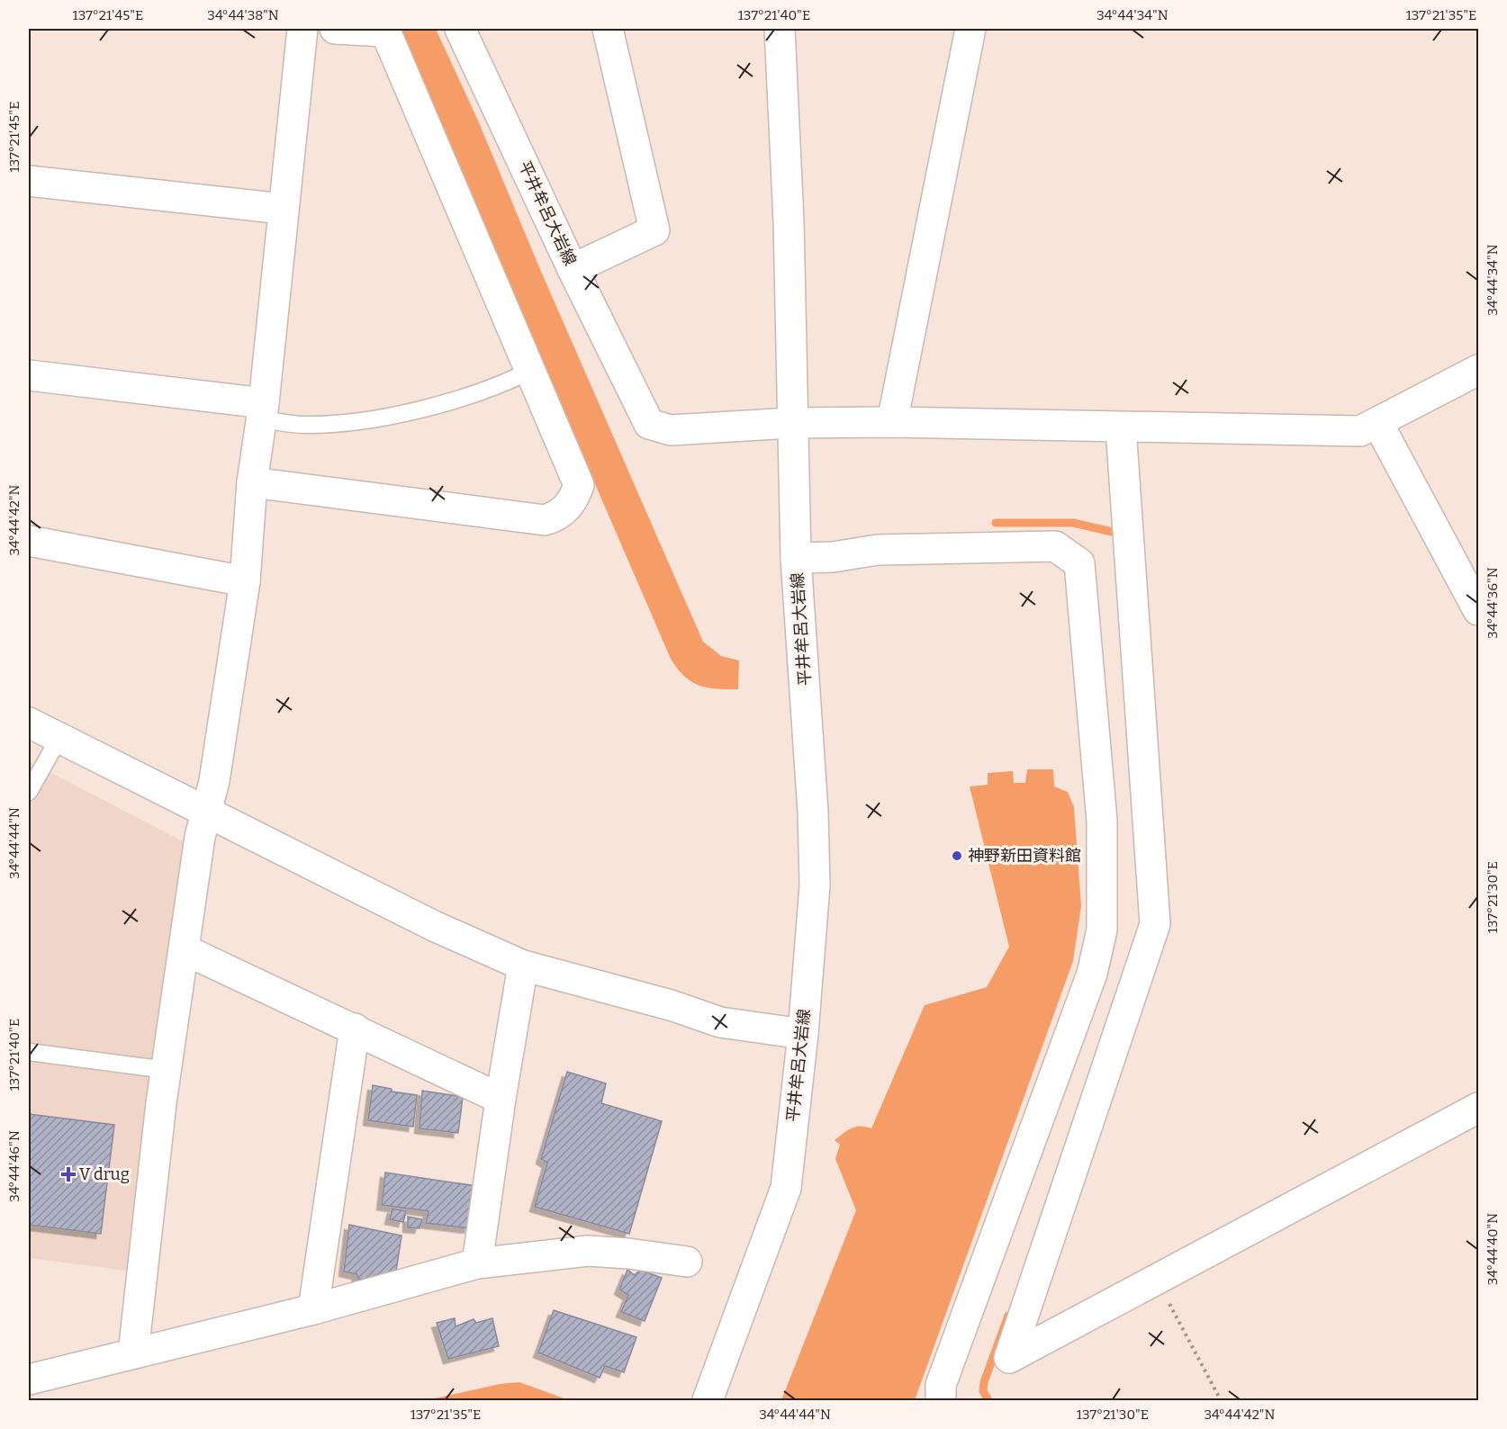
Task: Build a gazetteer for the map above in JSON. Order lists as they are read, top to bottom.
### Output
{
  "streets": {
    "street": ["平井牟呂大岩線"]
  },
  "places": {
    "other": ["神野新田資料館"],
    "health": ["V drug"]
  },
  "coordinates": [
    "137°21'45\"E",
    "34°44'38\"N",
    "137°21'40\"E",
    "34°44'34\"N",
    "137°21'35\"E",
    "34°44'42\"N",
    "34°44'36\"N",
    "34°44'44\"N",
    "137°21'30\"E",
    "34°44'46\"N",
    "34°44'40\"N"
  ]
}
